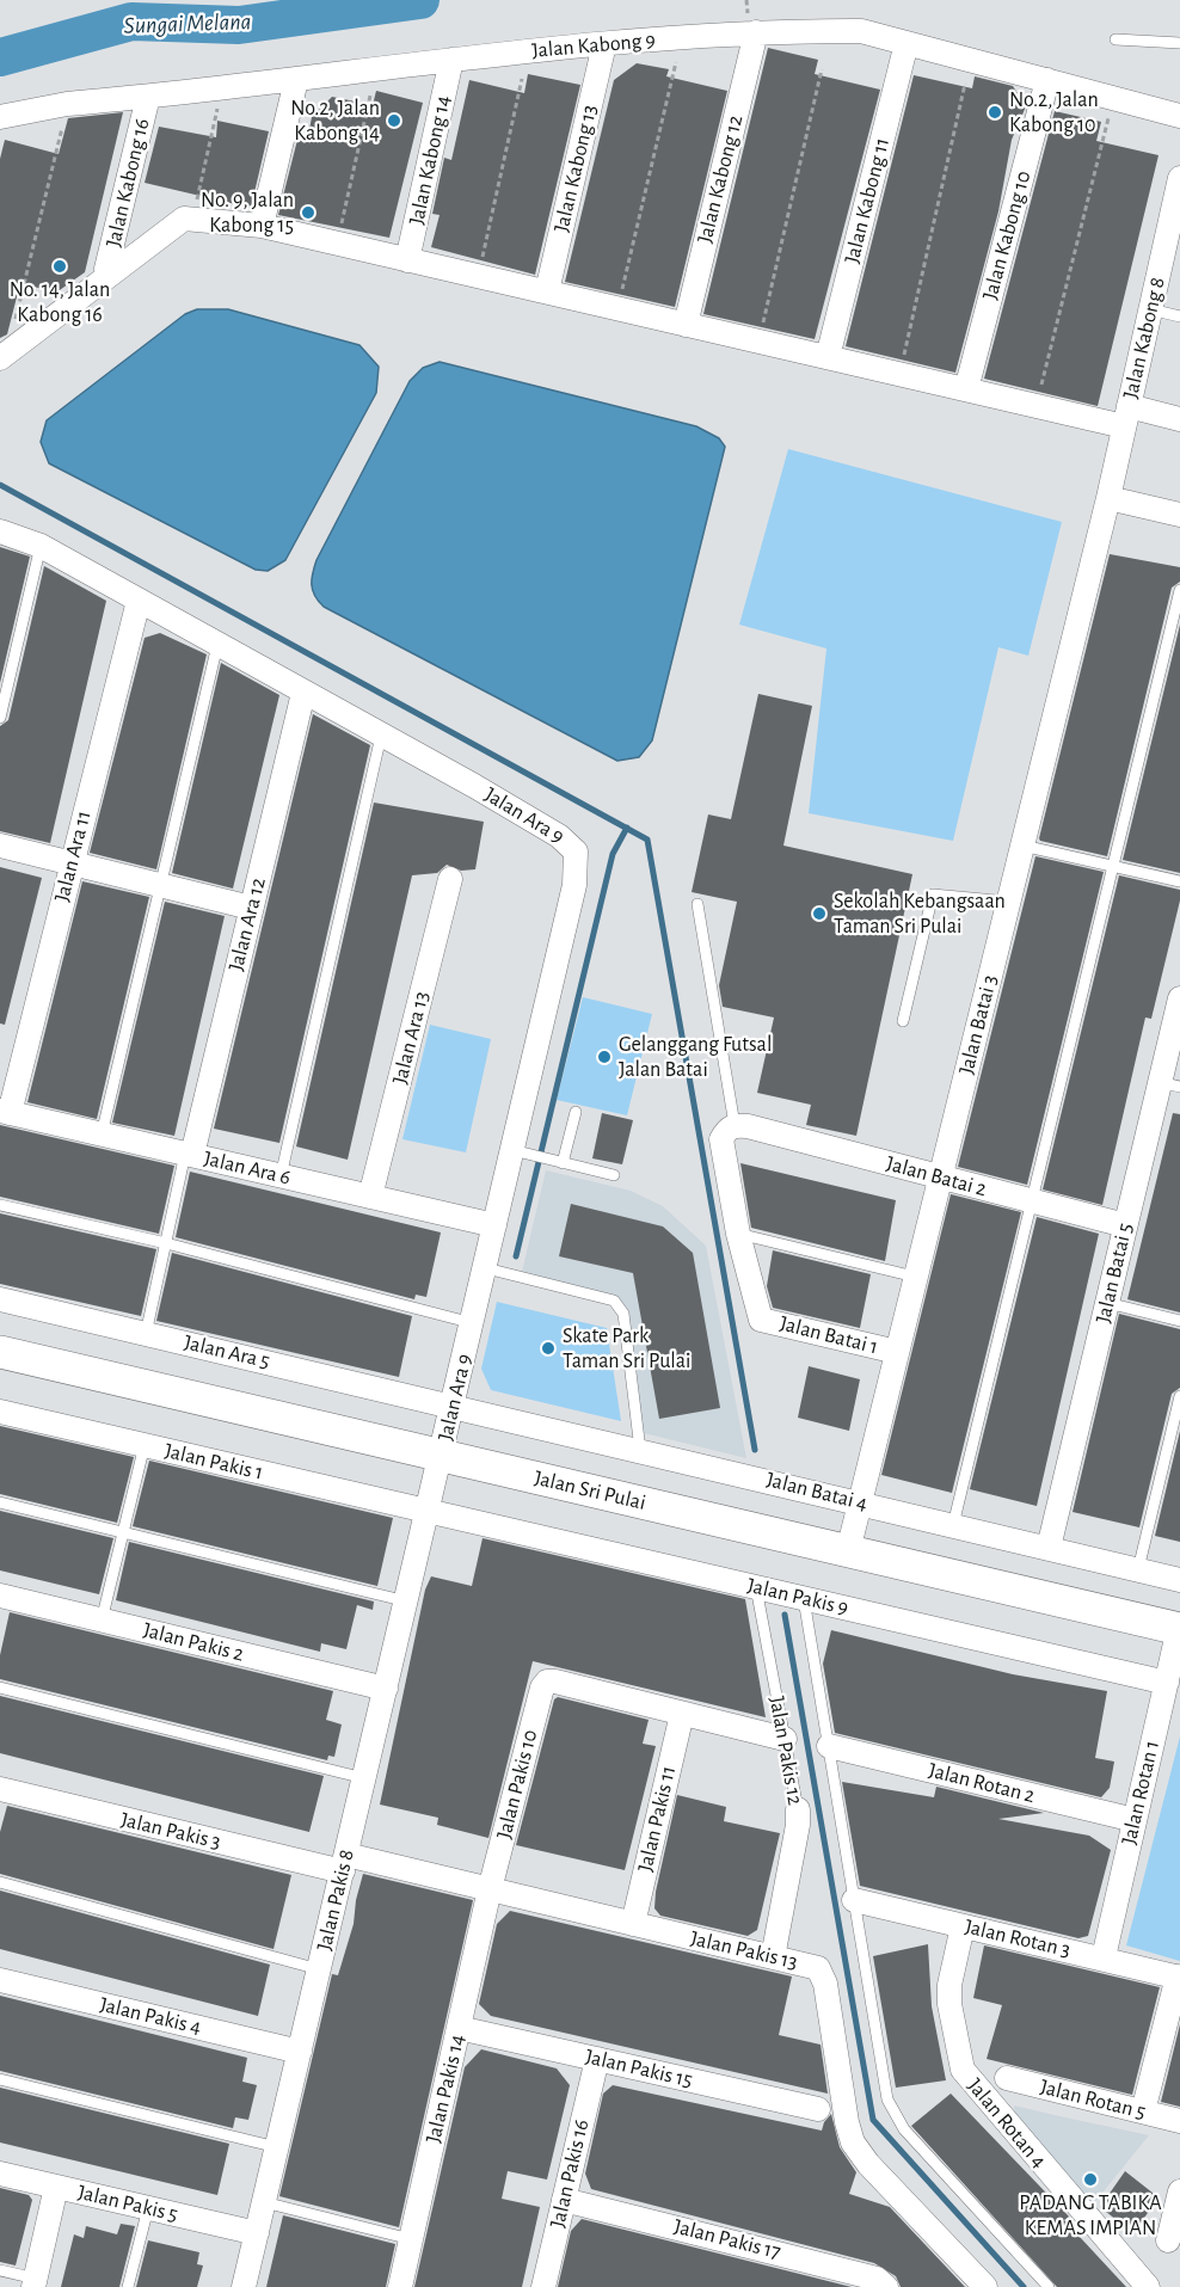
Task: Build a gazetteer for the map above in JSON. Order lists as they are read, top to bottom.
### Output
{
  "streets": {
    "street": [
      "Jalan Kabong 9",
      "Jalan Kabong 14",
      "Jalan Kabong 13",
      "Jalan Kabong 12",
      "Jalan Kabong 16",
      "Jalan Kabong 11",
      "Jalan Kabong 10",
      "Jalan Kabong 8",
      "Jalan Ara 9",
      "Jalan Ara 11",
      "Jalan Ara 12",
      "Jalan Batai 3",
      "Jalan Ara 13",
      "Jalan Ara 6",
      "Jalan Batai 2",
      "Jalan Batai 5",
      "Jalan Batai 1",
      "Jalan Ara 5",
      "Jalan Pakis 1",
      "Jalan Sri Pulai",
      "Jalan Batai 4",
      "Jalan Pakis 9",
      "Jalan Pakis 2",
      "Jalan Pakis 12",
      "Jalan Rotan 2",
      "Jalan Pakis 10",
      "Jalan Rotan 1",
      "Jalan Pakis 11",
      "Jalan Pakis 3",
      "Jalan Pakis 8",
      "Jalan Rotan 3",
      "Jalan Pakis 13",
      "Jalan Pakis 4",
      "Jalan Pakis 15",
      "Jalan Pakis 14",
      "Jalan Rotan 5",
      "Jalan Rotan 4",
      "Jalan Pakis 16",
      "Jalan Pakis 5",
      "Jalan Pakis 17"
    ]
  },
  "crossings": [
    ["Jalan Kabong 9", "Jalan Kabong 14"],
    ["Jalan Kabong 9", "Jalan Kabong 13"],
    ["Jalan Kabong 9", "Jalan Kabong 12"],
    ["Jalan Kabong 9", "Jalan Kabong 16"],
    ["Jalan Kabong 9", "Jalan Kabong 11"],
    ["Jalan Kabong 9", "Jalan Kabong 10"],
    ["Jalan Kabong 8", "Jalan Batai 3"],
    ["Jalan Ara 9", "Jalan Ara 11"],
    ["Jalan Ara 9", "Jalan Ara 12"],
    ["Jalan Ara 9", "Jalan Ara 6"],
    ["Jalan Ara 9", "Jalan Ara 5"],
    ["Jalan Ara 9", "Jalan Pakis 1"],
    ["Jalan Ara 9", "Jalan Sri Pulai"],
    ["Jalan Ara 9", "Jalan Batai 4"],
    ["Jalan Ara 9", "Jalan Pakis 9"],
    ["Jalan Ara 9", "Jalan Pakis 8"],
    ["Jalan Ara 11", "Jalan Ara 6"],
    ["Jalan Ara 12", "Jalan Ara 6"],
    ["Jalan Batai 3", "Jalan Batai 2"],
    ["Jalan Batai 3", "Jalan Batai 1"],
    ["Jalan Batai 3", "Jalan Sri Pulai"],
    ["Jalan Batai 3", "Jalan Batai 4"],
    ["Jalan Ara 13", "Jalan Ara 6"],
    ["Jalan Batai 2", "Jalan Batai 5"],
    ["Jalan Batai 5", "Jalan Batai 4"],
    ["Jalan Ara 5", "Jalan Batai 4"],
    ["Jalan Pakis 1", "Jalan Pakis 9"],
    ["Jalan Pakis 1", "Jalan Pakis 8"],
    ["Jalan Sri Pulai", "Jalan Rotan 1"],
    ["Jalan Pakis 9", "Jalan Pakis 12"],
    ["Jalan Pakis 9", "Jalan Rotan 1"],
    ["Jalan Pakis 9", "Jalan Pakis 8"],
    ["Jalan Pakis 2", "Jalan Pakis 8"],
    ["Jalan Pakis 12", "Jalan Pakis 13"],
    ["Jalan Rotan 2", "Jalan Rotan 1"],
    ["Jalan Pakis 10", "Jalan Pakis 11"],
    ["Jalan Pakis 10", "Jalan Pakis 13"],
    ["Jalan Pakis 10", "Jalan Pakis 14"],
    ["Jalan Rotan 1", "Jalan Rotan 3"],
    ["Jalan Pakis 11", "Jalan Pakis 13"],
    ["Jalan Pakis 3", "Jalan Pakis 8"],
    ["Jalan Pakis 3", "Jalan Pakis 13"],
    ["Jalan Pakis 8", "Jalan Pakis 13"],
    ["Jalan Pakis 8", "Jalan Pakis 4"],
    ["Jalan Pakis 8", "Jalan Pakis 5"],
    ["Jalan Rotan 3", "Jalan Rotan 4"],
    ["Jalan Pakis 13", "Jalan Pakis 14"],
    ["Jalan Pakis 15", "Jalan Pakis 14"],
    ["Jalan Pakis 15", "Jalan Pakis 16"],
    ["Jalan Pakis 16", "Jalan Pakis 17"]
  ],
  "water": ["Sungai Melana"],
  "places": [
    "No.2, Jalan Kabong 10",
    "No.2, Jalan Kabong 14",
    "No. 9, Jalan Kabong 15",
    "No. 14, Jalan Kabong 16",
    "Sekolah Kebangsaan Taman Sri Pulai",
    "Gelanggang Futsal Jalan Batai",
    "Skate Park Taman Sri Pulai",
    "PADANG TABIKA KEMAS IMPIAN"
  ]
}
